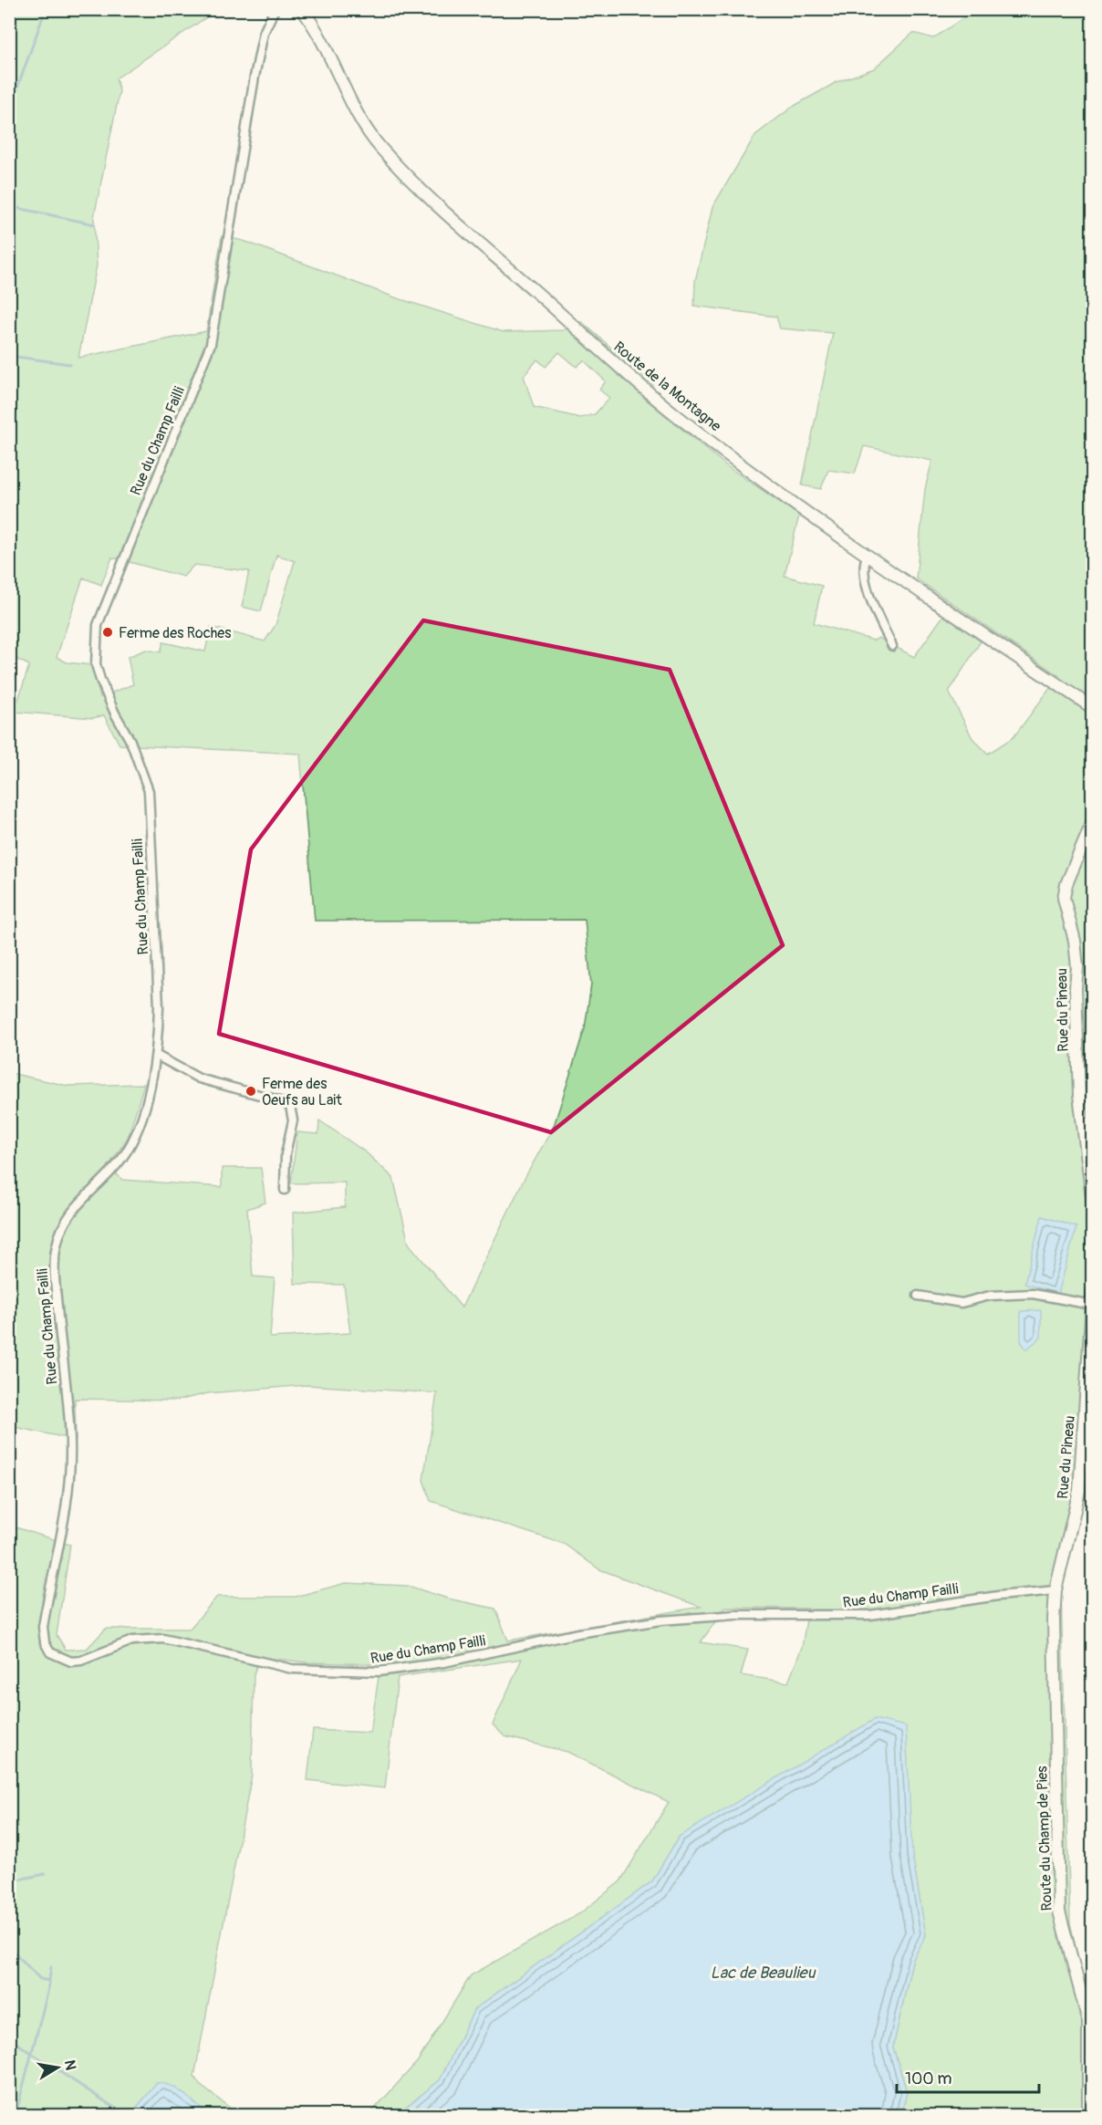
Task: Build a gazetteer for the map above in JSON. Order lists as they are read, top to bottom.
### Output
{
  "streets": {
    "street": [
      "Route de la Montagne",
      "Rue du Champ Failli",
      "Rue du Pineau",
      "Route du Champ de Pies"
    ]
  },
  "crossings": [
    ["Rue du Champ Failli", "Rue du Pineau"],
    ["Rue du Champ Failli", "Route du Champ de Pies"],
    ["Rue du Pineau", "Route du Champ de Pies"]
  ],
  "water": ["Lac de Beaulieu"],
  "places": ["Ferme des Roches", "Ferme des Oeufs au Lait"],
  "scale_bar": "100 m",
  "north": "right"
}
